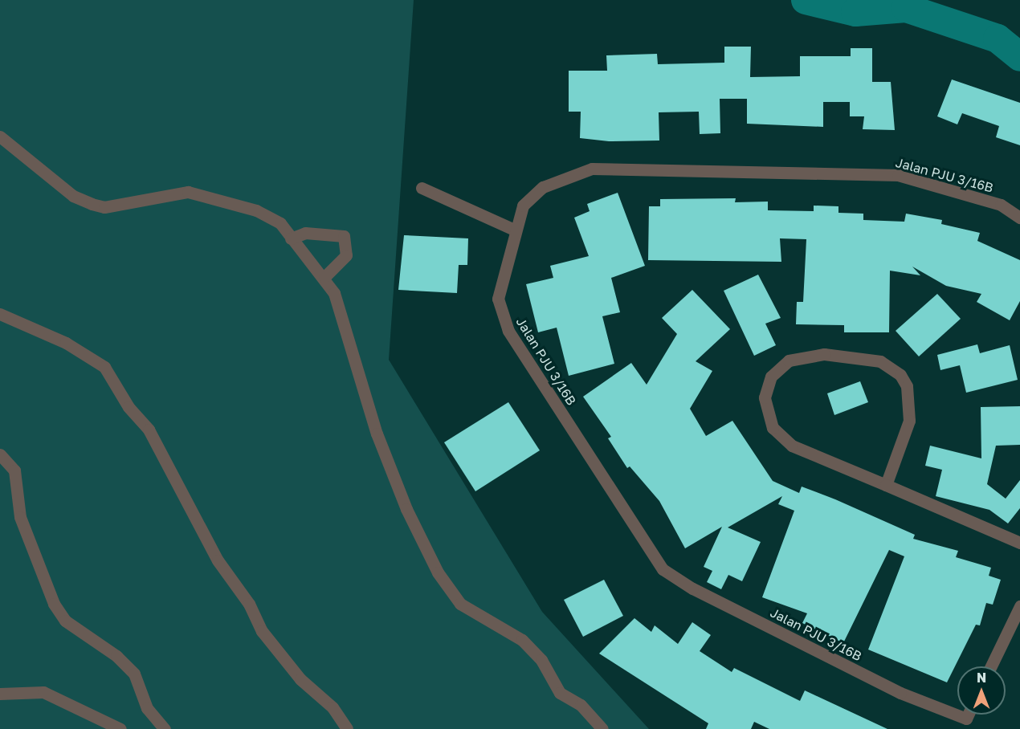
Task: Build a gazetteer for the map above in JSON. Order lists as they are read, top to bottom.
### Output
{
  "streets": {
    "street": ["Jalan PJU 3/16B"]
  },
  "north": "top"
}
